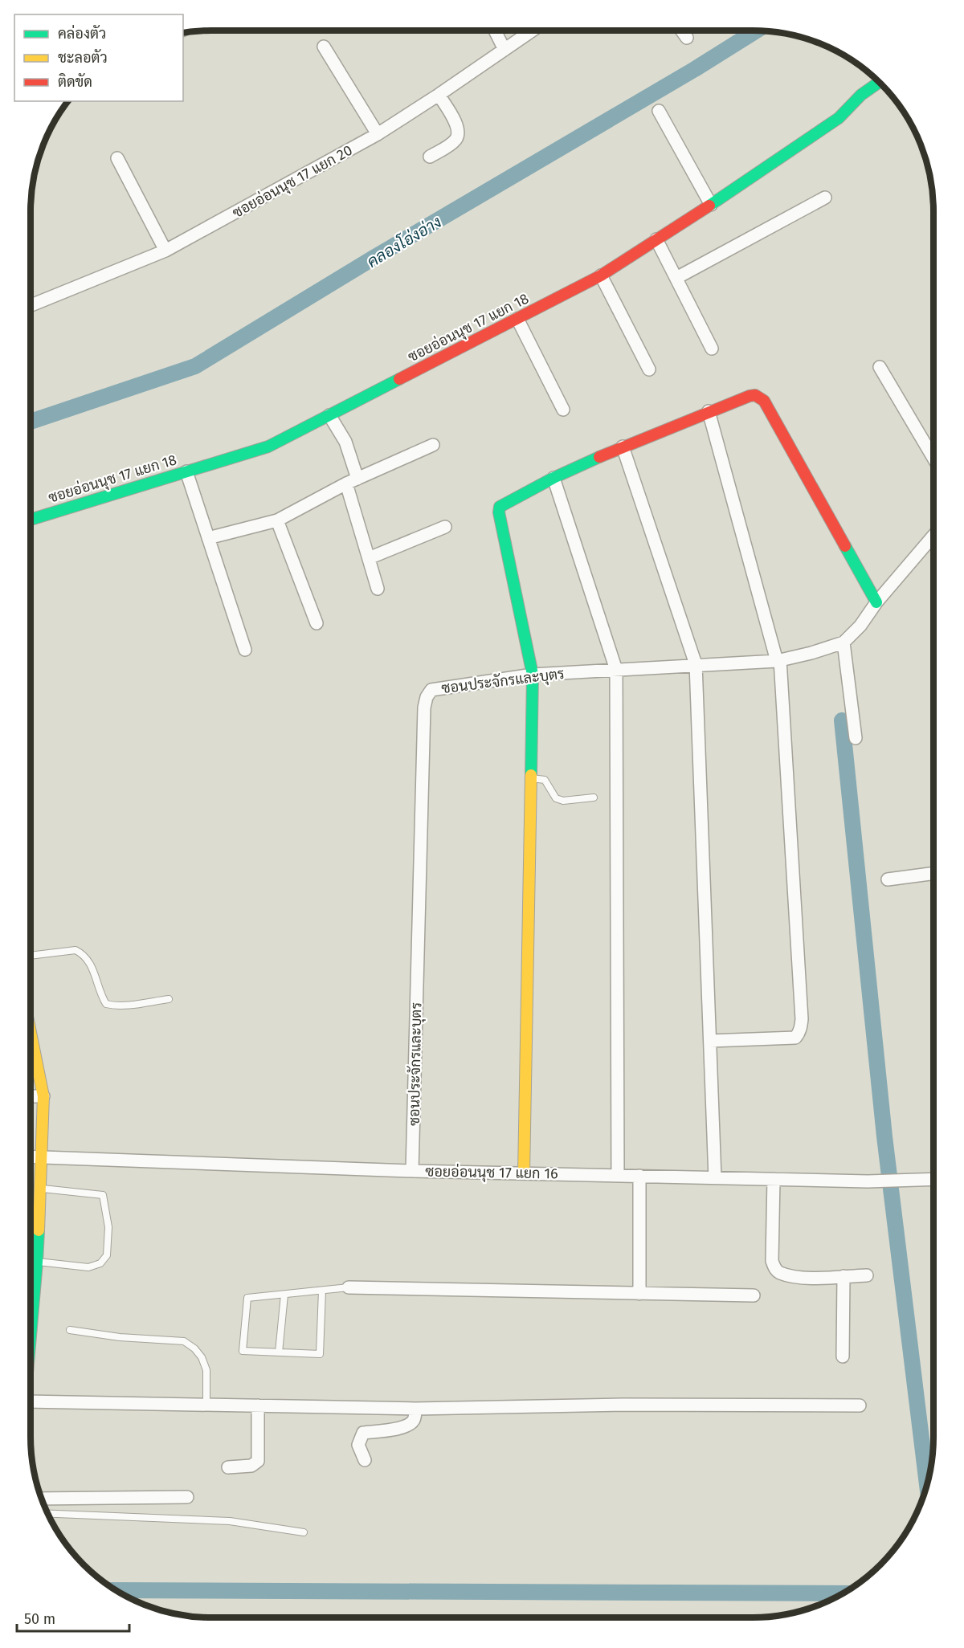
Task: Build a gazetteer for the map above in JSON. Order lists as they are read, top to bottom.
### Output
{
  "streets": {
    "street": [
      "ซอยอ่อนนุช 17 แยก 20",
      "ซอยอ่อนนุช 17 แยก 18",
      "ซอนประจักรและบุตร",
      "ซอยอ่อนนุช 17 แยก 16"
    ]
  },
  "crossings": [
    ["ซอนประจักรและบุตร", "ซอยอ่อนนุช 17 แยก 16"]
  ],
  "water": ["คลองโอ่งอ่าง"],
  "legend": ["คล่องตัว", "ชะลอตัว", "ติดขัด"],
  "scale_bar": "50 m"
}
